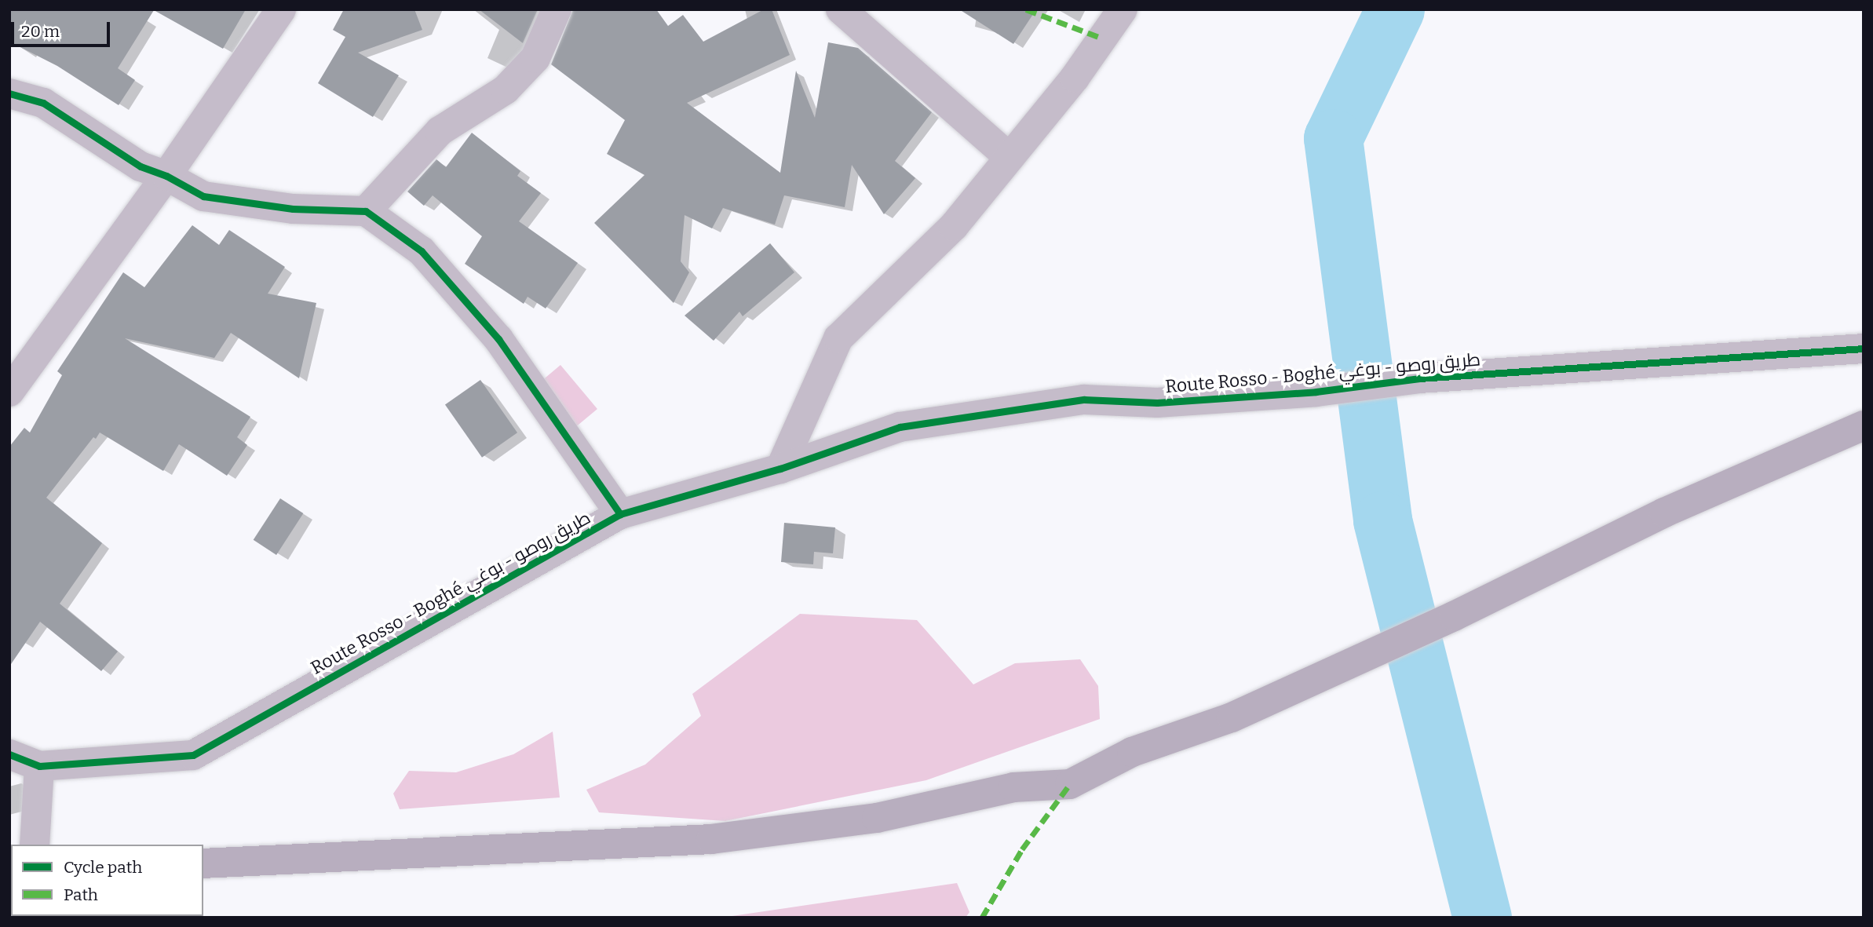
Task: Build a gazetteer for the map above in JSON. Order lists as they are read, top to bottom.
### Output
{
  "streets": {
    "street": ["Route Rosso - Boghé طريق روصو - بوغي"]
  },
  "legend": ["Cycle path", "Path"],
  "scale_bar": "20 m"
}
